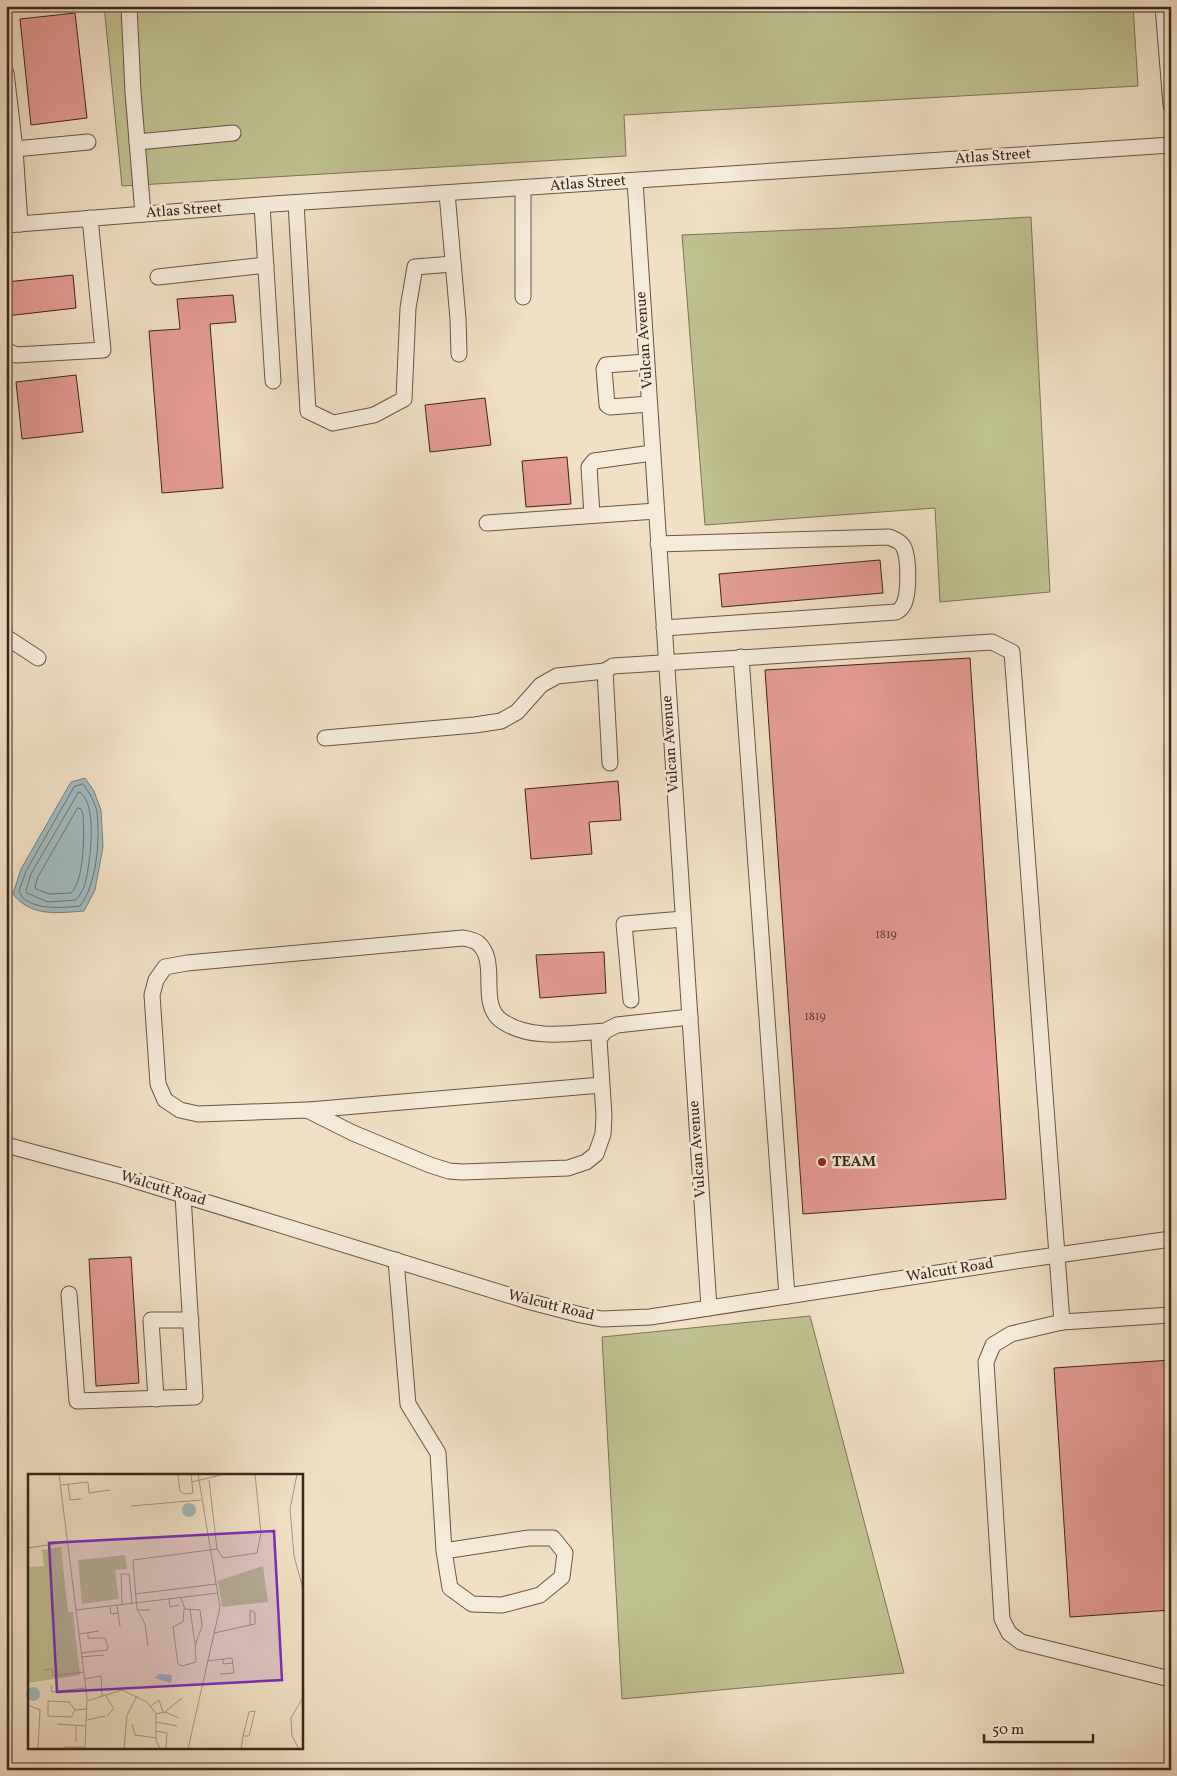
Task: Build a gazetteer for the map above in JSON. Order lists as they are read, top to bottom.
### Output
{
  "streets": {
    "street": ["Atlas Street", "Vulcan Avenue", "Walcutt Road"]
  },
  "crossings": [
    ["Atlas Street", "Vulcan Avenue"],
    ["Vulcan Avenue", "Walcutt Road"]
  ],
  "places": ["TEAM"],
  "house_numbers": ["1819", "1819"],
  "scale_bar": "50 m"
}
